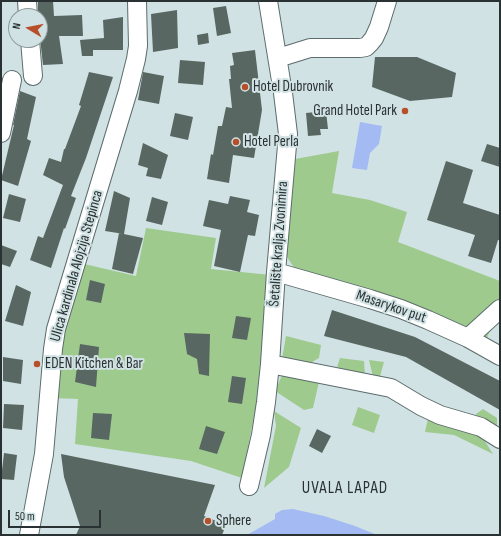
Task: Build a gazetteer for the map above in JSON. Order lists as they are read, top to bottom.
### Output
{
  "streets": {
    "street": ["Šetalište kralja Zvonimira", "Ulica kardinala Alojzija Stepinca", "Masarykov put"]
  },
  "crossings": [
    ["Šetalište kralja Zvonimira", "Masarykov put"]
  ],
  "districts": ["UVALA LAPAD"],
  "places": [
    "Hotel Dubrovnik",
    "Grand Hotel Park",
    "Hotel Perla",
    "EDEN Kitchen & Bar",
    "Sphere"
  ],
  "scale_bar": "50 m",
  "north": "left"
}
